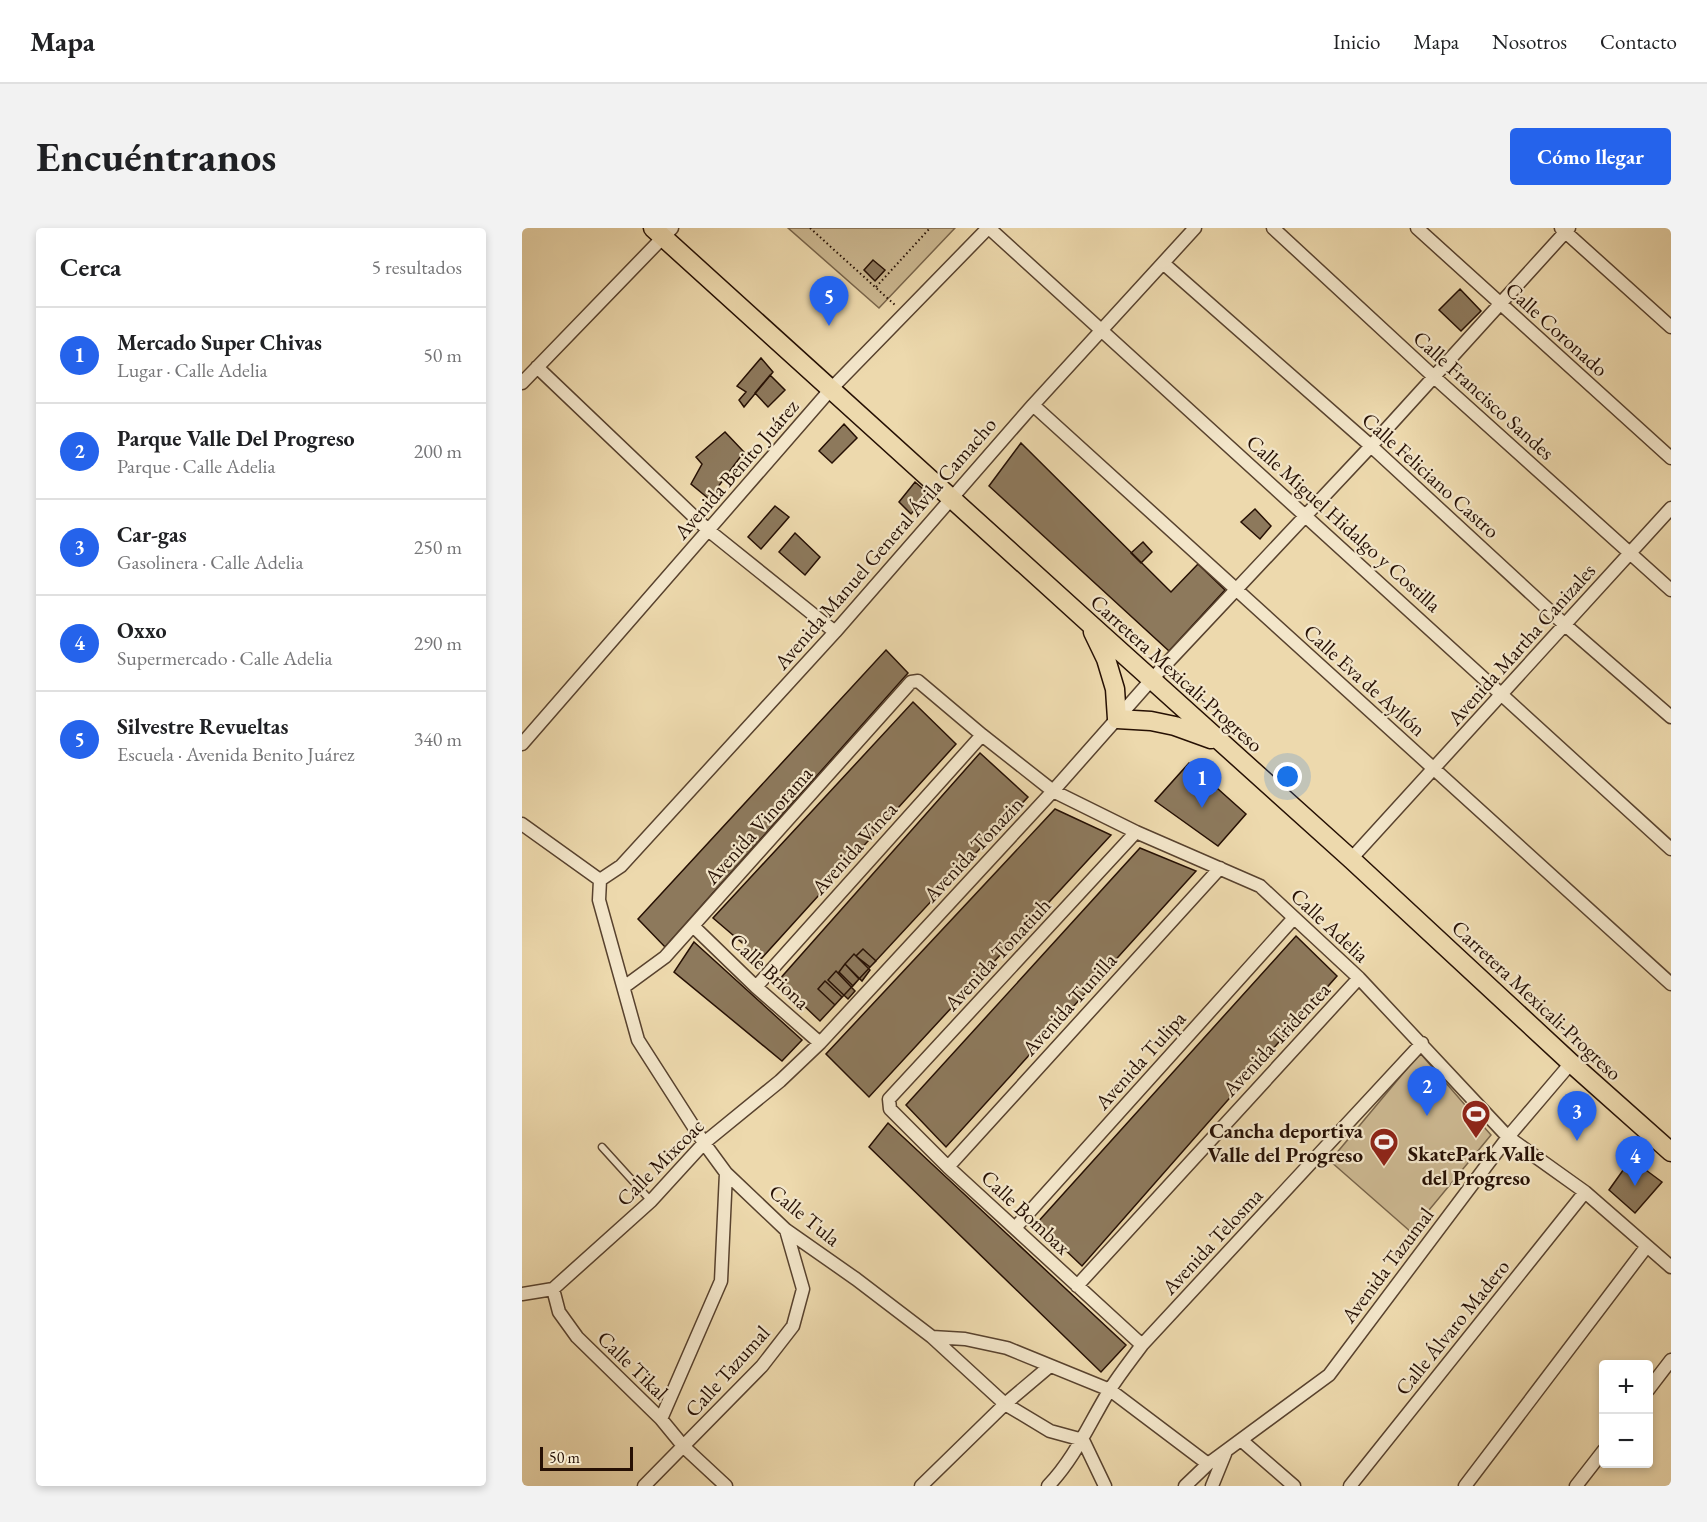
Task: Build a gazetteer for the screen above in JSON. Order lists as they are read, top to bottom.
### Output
{
  "streets": {
    "main road": ["Carretera Mexicali-Progreso"],
    "street": [
      "Calle Coronado",
      "Calle Francisco Sandes",
      "Avenida Benito Juárez",
      "Calle Feliciano Castro",
      "Calle Miguel Hidalgo y Costilla",
      "Avenida Manuel General Ávila Camacho",
      "Avenida Martha Canizales",
      "Calle Eva de Ayllón",
      "Avenida Vinorama",
      "Avenida Vinca",
      "Avenida Tonazin",
      "Calle Adelia",
      "Avenida Tonatiuh",
      "Calle Briona",
      "Avenida Tunilla",
      "Avenida Tridentea",
      "Avenida Tulipa",
      "Calle Mixcoac",
      "Calle Bombax",
      "Calle Tula",
      "Avenida Telosma",
      "Avenida Tazumal",
      "Calle Álvaro Madero",
      "Calle Tikal",
      "Calle Tazumal"
    ]
  },
  "crossings": [
    ["Calle Coronado", "Avenida Tonazin"],
    ["Calle Francisco Sandes", "Avenida Martha Canizales"],
    ["Calle Francisco Sandes", "Avenida Tonazin"],
    ["Avenida Benito Juárez", "Calle Miguel Hidalgo y Costilla"],
    ["Avenida Benito Juárez", "Carretera Mexicali-Progreso"],
    ["Calle Feliciano Castro", "Avenida Manuel General Ávila Camacho"],
    ["Calle Feliciano Castro", "Avenida Martha Canizales"],
    ["Calle Feliciano Castro", "Avenida Tonazin"],
    ["Calle Miguel Hidalgo y Costilla", "Avenida Manuel General Ávila Camacho"],
    ["Calle Miguel Hidalgo y Costilla", "Avenida Martha Canizales"],
    ["Calle Miguel Hidalgo y Costilla", "Avenida Tonazin"],
    ["Avenida Manuel General Ávila Camacho", "Carretera Mexicali-Progreso"],
    ["Avenida Manuel General Ávila Camacho", "Calle Eva de Ayllón"],
    ["Avenida Manuel General Ávila Camacho", "Calle Tula"],
    ["Avenida Martha Canizales", "Carretera Mexicali-Progreso"],
    ["Avenida Martha Canizales", "Calle Eva de Ayllón"],
    ["Carretera Mexicali-Progreso", "Avenida Tonazin"],
    ["Carretera Mexicali-Progreso", "Avenida Tazumal"],
    ["Calle Eva de Ayllón", "Avenida Tonazin"],
    ["Avenida Vinorama", "Calle Adelia"],
    ["Avenida Vinorama", "Calle Briona"],
    ["Avenida Vinorama", "Calle Tula"],
    ["Avenida Vinca", "Calle Adelia"],
    ["Avenida Vinca", "Calle Briona"],
    ["Avenida Tonazin", "Calle Adelia"],
    ["Avenida Tonazin", "Calle Briona"],
    ["Avenida Tonazin", "Calle Mixcoac"],
    ["Calle Adelia", "Avenida Tonatiuh"],
    ["Calle Adelia", "Avenida Tunilla"],
    ["Calle Adelia", "Avenida Tridentea"],
    ["Calle Adelia", "Avenida Tulipa"],
    ["Calle Adelia", "Avenida Telosma"],
    ["Calle Adelia", "Avenida Tazumal"],
    ["Calle Adelia", "Calle Álvaro Madero"],
    ["Avenida Tonatiuh", "Calle Bombax"],
    ["Calle Briona", "Calle Mixcoac"],
    ["Avenida Tunilla", "Calle Bombax"],
    ["Avenida Tridentea", "Calle Bombax"],
    ["Avenida Tulipa", "Calle Bombax"],
    ["Calle Mixcoac", "Calle Tula"],
    ["Calle Mixcoac", "Calle Tikal"],
    ["Calle Bombax", "Avenida Telosma"],
    ["Calle Tula", "Avenida Telosma"],
    ["Calle Tula", "Calle Tazumal"],
    ["Calle Tikal", "Calle Tazumal"]
  ],
  "places": {
    "sports": ["SkatePark Valle del Progreso", "Cancha deportiva Valle del Progreso"]
  },
  "scale_bar": "50 m",
  "page": {
    "header": "Mapa",
    "nav": [
      "Inicio",
      "Mapa",
      "Nosotros",
      "Contacto"
    ],
    "buttons": "Cómo llegar",
    "title": "Encuéntranos",
    "heading": ["Cerca", "5 resultados"],
    "pins": [
      "5",
      "1",
      "2",
      "3",
      "4"
    ],
    "list": [
      {
        "mark": "1",
        "name": "Mercado Super Chivas",
        "note": "Lugar · Calle Adelia",
        "value": "50 m"
      },
      {
        "mark": "2",
        "name": "Parque Valle Del Progreso",
        "note": "Parque · Calle Adelia",
        "value": "200 m"
      },
      {
        "mark": "3",
        "name": "Car-gas",
        "note": "Gasolinera · Calle Adelia",
        "value": "250 m"
      },
      {
        "mark": "4",
        "name": "Oxxo",
        "note": "Supermercado · Calle Adelia",
        "value": "290 m"
      },
      {
        "mark": "5",
        "name": "Silvestre Revueltas",
        "note": "Escuela · Avenida Benito Juárez",
        "value": "340 m"
      }
    ],
    "map_buttons": ["+", "−"],
    "scale": "50 m"
  }
}
